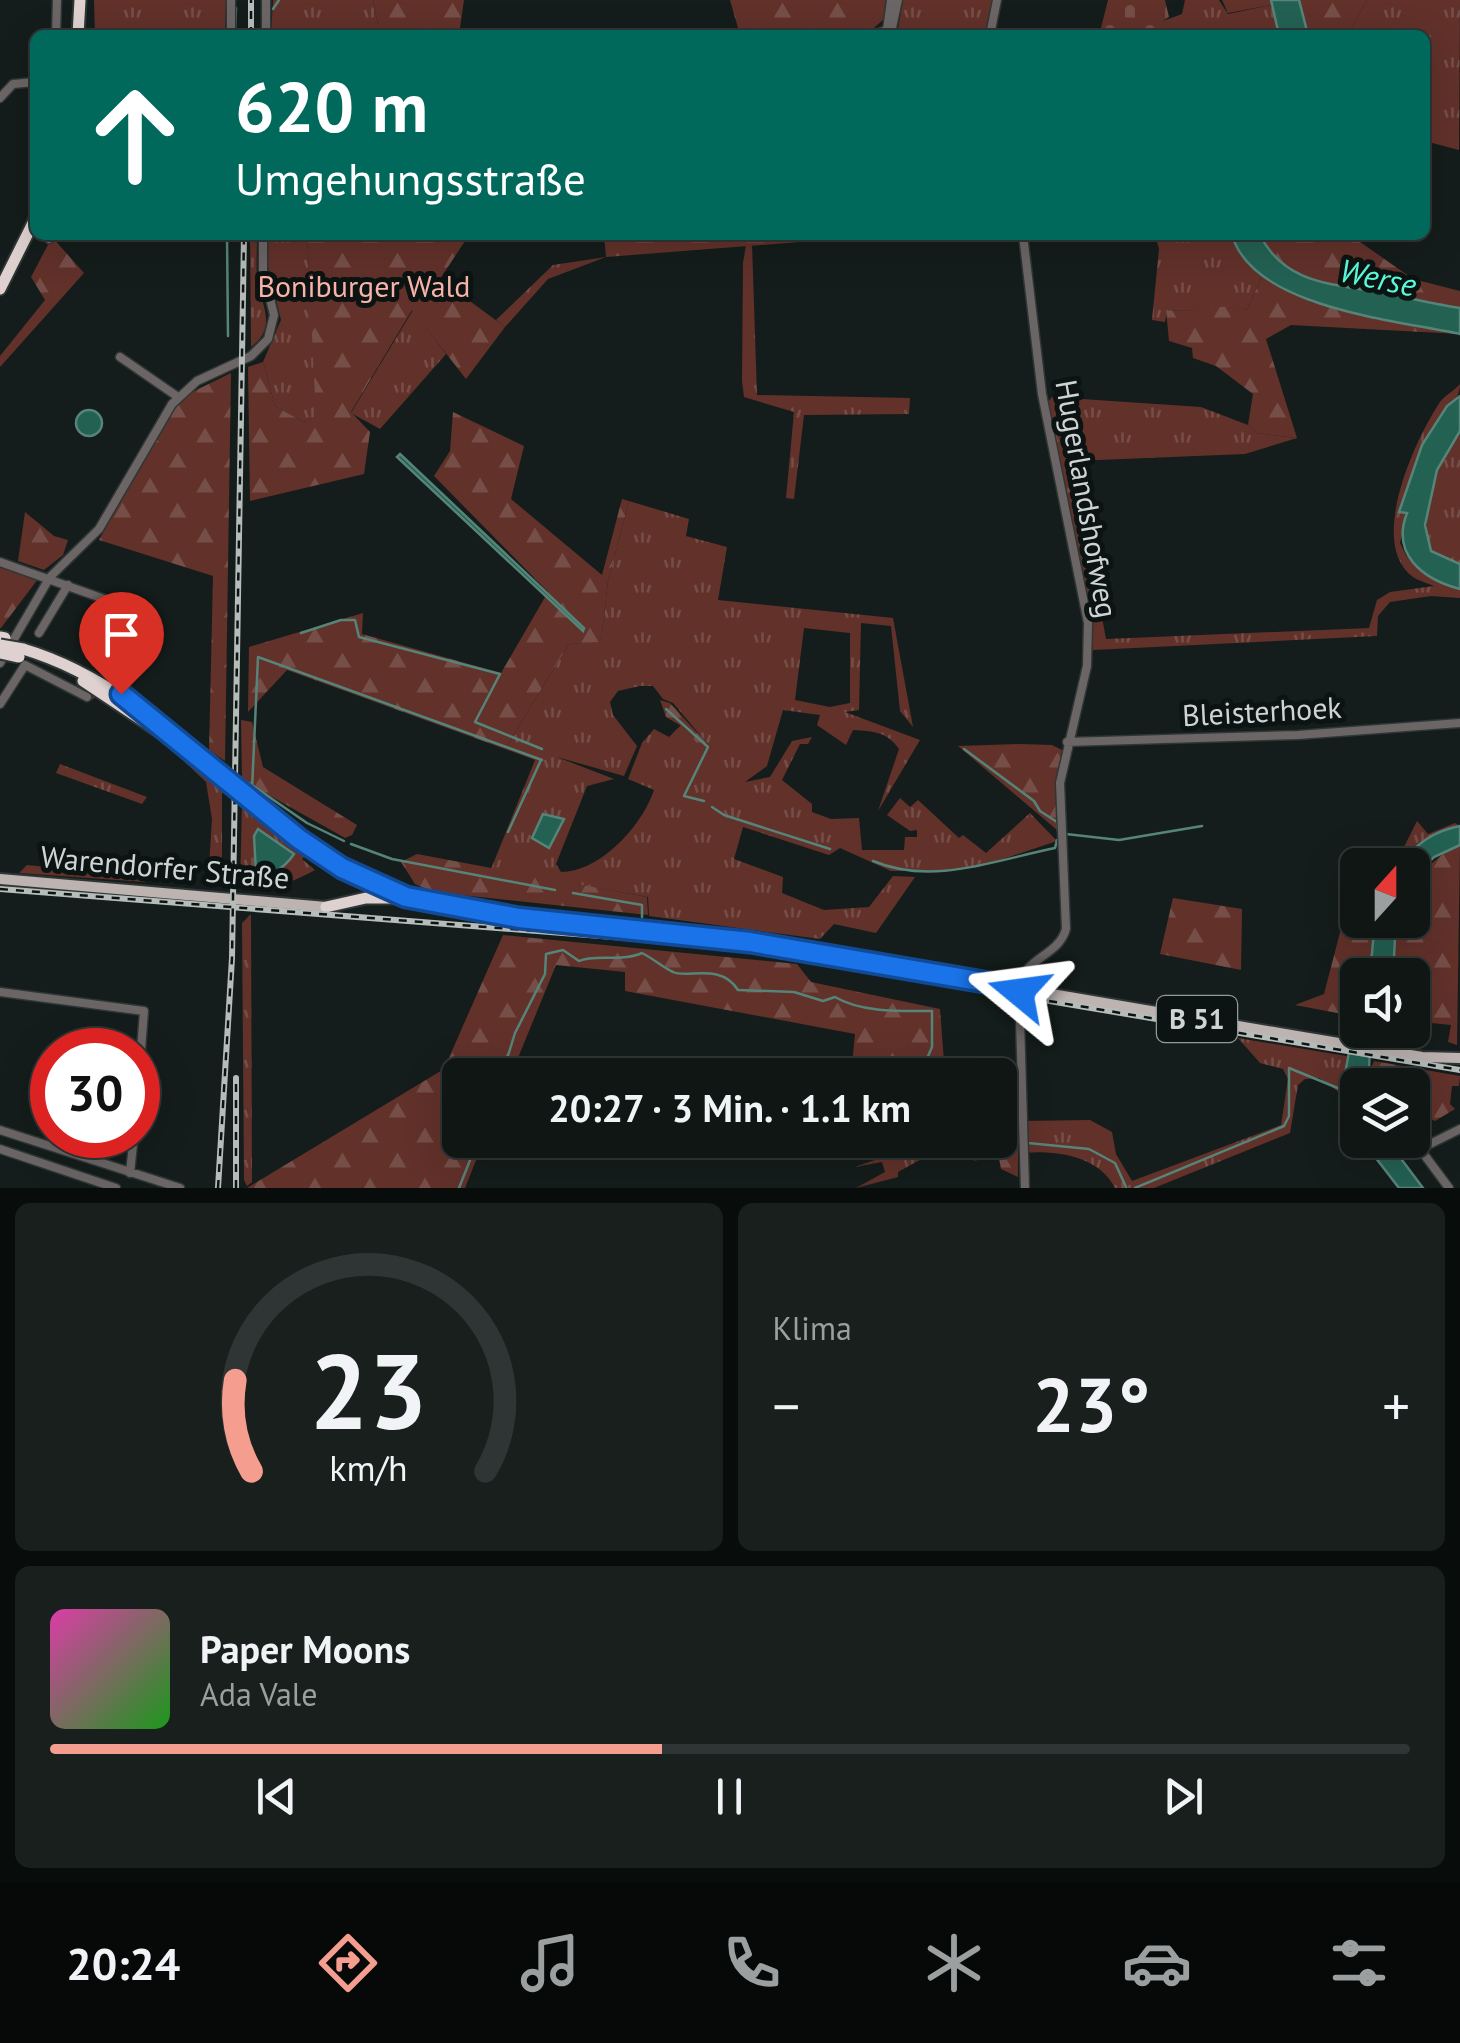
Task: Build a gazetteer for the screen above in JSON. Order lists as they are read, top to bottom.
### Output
{
  "streets": {
    "highway": ["B 51"],
    "main road": ["Warendorfer Straße"],
    "street": ["Hugerlandshofweg", "Bleisterhoek"]
  },
  "crossings": [
    ["Hugerlandshofweg", "Bleisterhoek"],
    ["Hugerlandshofweg", "B 51"]
  ],
  "water": ["Werse"],
  "parks": ["Boniburger Wald"],
  "north": "top",
  "page": {
    "turn": ["620 m", "Umgehungsstraße"],
    "limit": "30",
    "trip": "20:27 · 3 Min. · 1.1 km",
    "tile": "Klima",
    "heat": ["−", "23°", "+"],
    "song": ["Paper Moons", "Ada Vale"],
    "tabs": "20:24",
    "gauge": ["23", "km/h"]
  }
}
